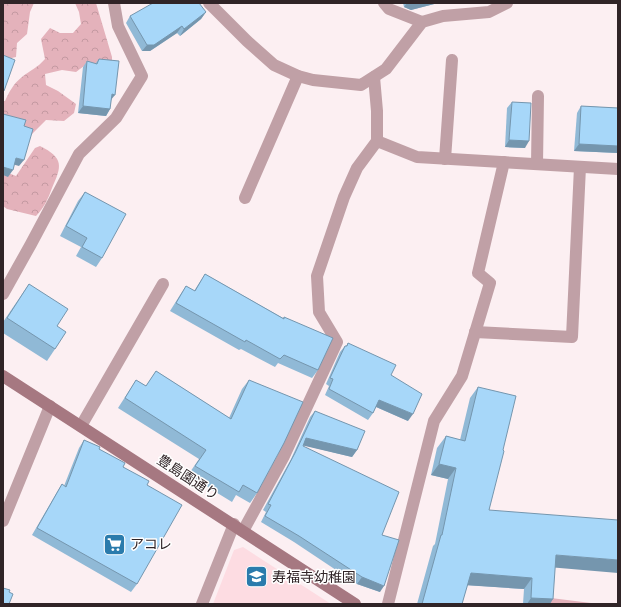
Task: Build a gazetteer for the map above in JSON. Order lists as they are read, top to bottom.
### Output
{
  "streets": {
    "street": ["豊島園通り"]
  },
  "places": {
    "supermarket": ["アコレ"],
    "school or university": ["寿福寺幼稚園"]
  }
}
